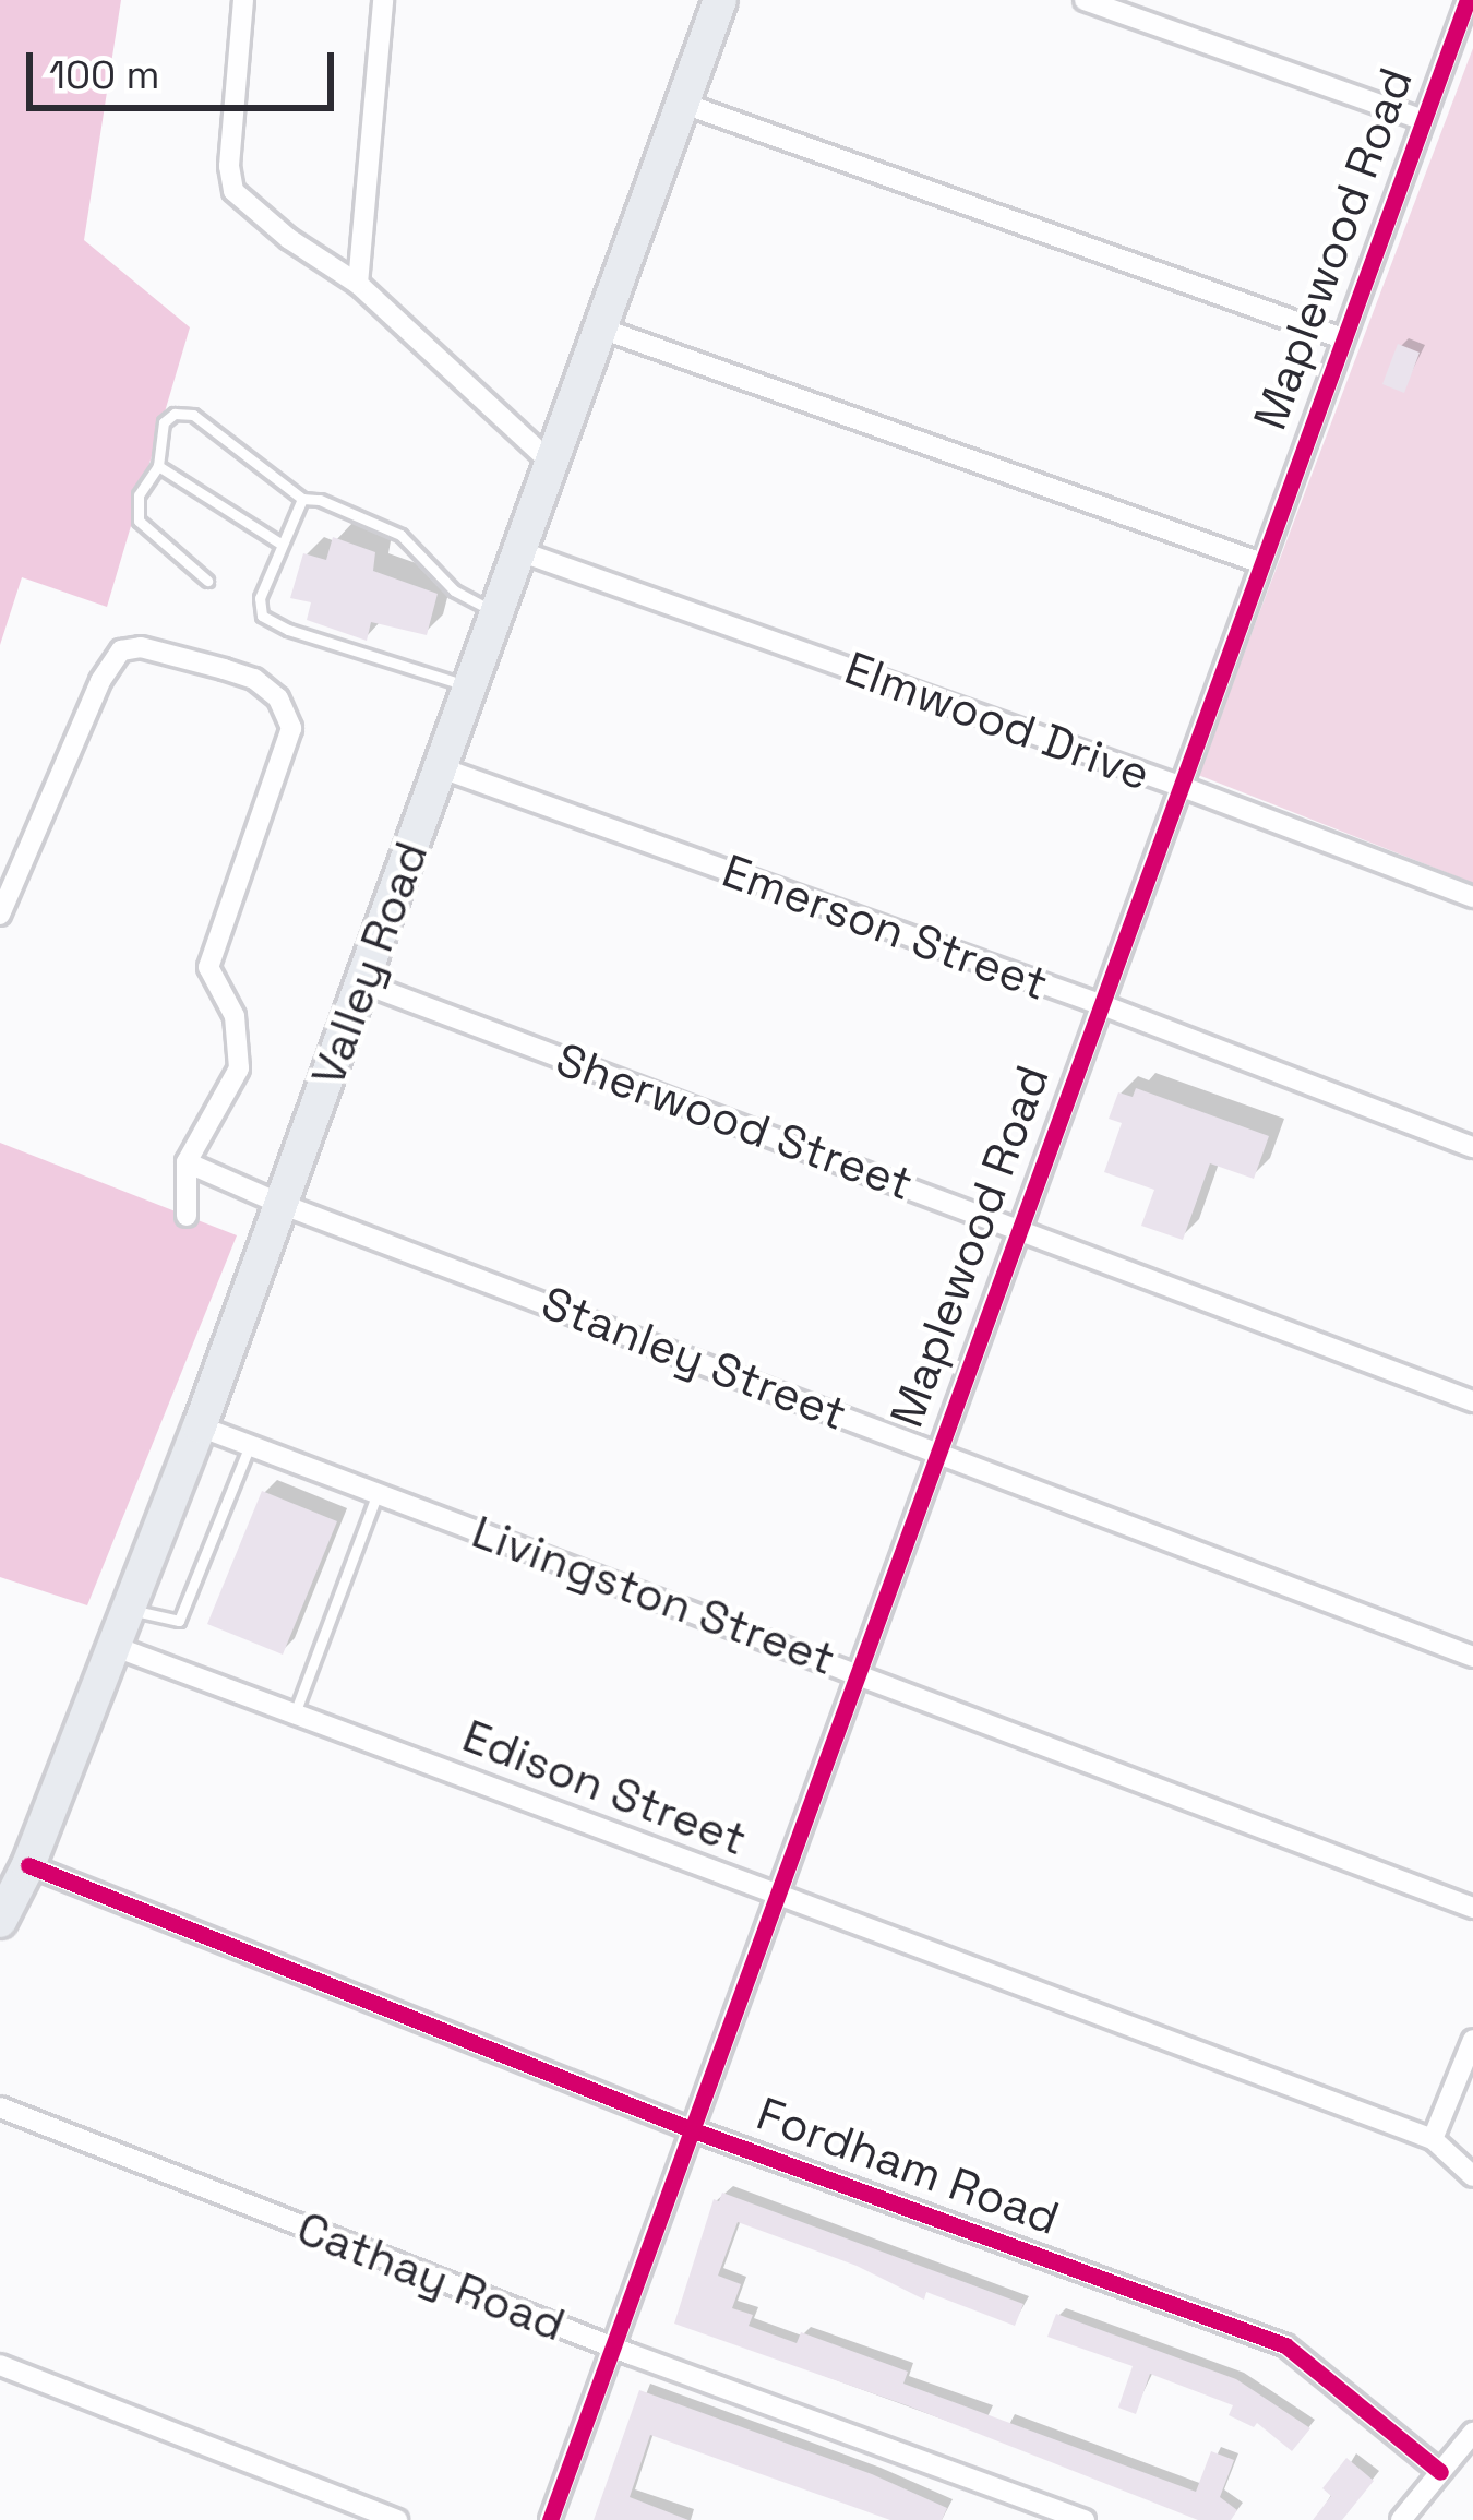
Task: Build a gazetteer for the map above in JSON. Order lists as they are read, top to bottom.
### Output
{
  "streets": {
    "main road": ["Valley Road"],
    "street": [
      "Maplewood Road",
      "Elmwood Drive",
      "Emerson Street",
      "Sherwood Street",
      "Stanley Street",
      "Livingston Street",
      "Edison Street",
      "Fordham Road",
      "Cathay Road"
    ]
  },
  "crossings": [
    ["Maplewood Road", "Elmwood Drive"],
    ["Maplewood Road", "Emerson Street"],
    ["Maplewood Road", "Sherwood Street"],
    ["Maplewood Road", "Stanley Street"],
    ["Maplewood Road", "Livingston Street"],
    ["Maplewood Road", "Edison Street"],
    ["Maplewood Road", "Fordham Road"],
    ["Maplewood Road", "Cathay Road"],
    ["Elmwood Drive", "Valley Road"],
    ["Emerson Street", "Valley Road"],
    ["Valley Road", "Sherwood Street"],
    ["Valley Road", "Stanley Street"],
    ["Valley Road", "Livingston Street"],
    ["Valley Road", "Edison Street"],
    ["Valley Road", "Fordham Road"]
  ],
  "scale_bar": "100 m"
}
